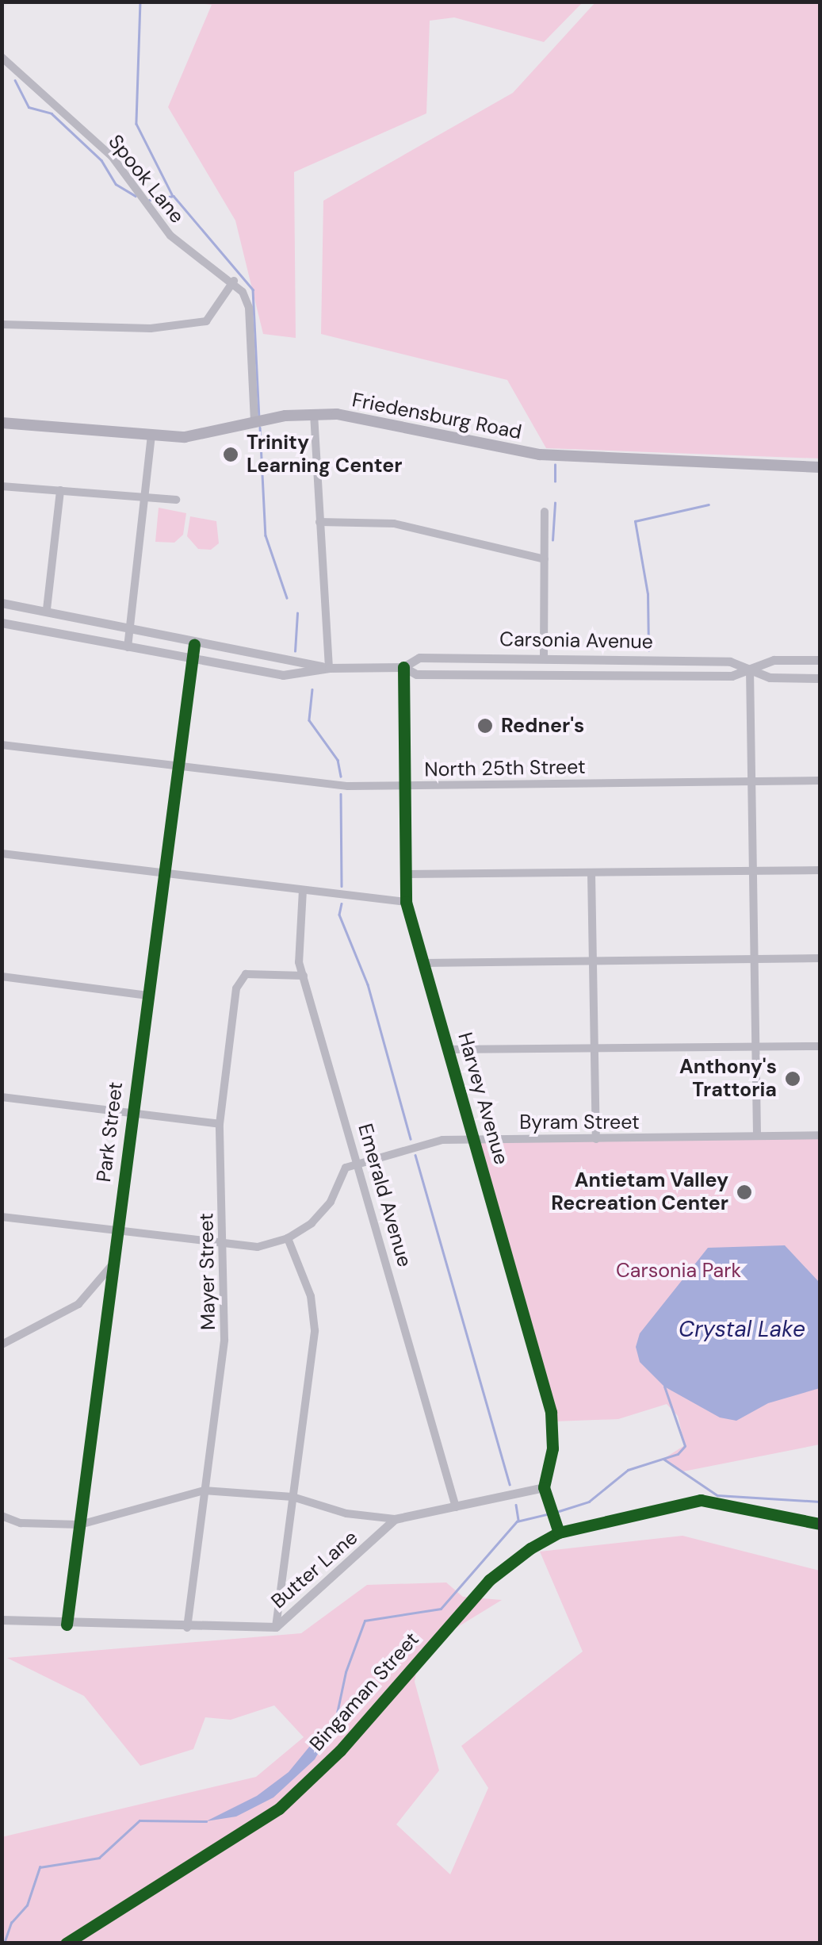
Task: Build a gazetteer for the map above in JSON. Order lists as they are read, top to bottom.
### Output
{
  "streets": {
    "main road": ["Friedensburg Road"],
    "street": [
      "Spook Lane",
      "Carsonia Avenue",
      "North 25th Street",
      "Harvey Avenue",
      "Byram Street",
      "Park Street",
      "Emerald Avenue",
      "Mayer Street",
      "Butter Lane",
      "Bingaman Street"
    ]
  },
  "crossings": [
    ["Carsonia Avenue", "Harvey Avenue"],
    ["Carsonia Avenue", "Park Street"],
    ["North 25th Street", "Harvey Avenue"],
    ["North 25th Street", "Park Street"],
    ["Harvey Avenue", "Byram Street"],
    ["Byram Street", "Park Street"],
    ["Byram Street", "Emerald Avenue"],
    ["Byram Street", "Mayer Street"],
    ["Park Street", "Butter Lane"],
    ["Emerald Avenue", "Mayer Street"],
    ["Mayer Street", "Butter Lane"]
  ],
  "water": ["Crystal Lake"],
  "parks": ["Carsonia Park"],
  "places": [
    "Trinity Learning Center",
    "Redner's",
    "Anthony's Trattoria",
    "Antietam Valley Recreation Center"
  ]
}
